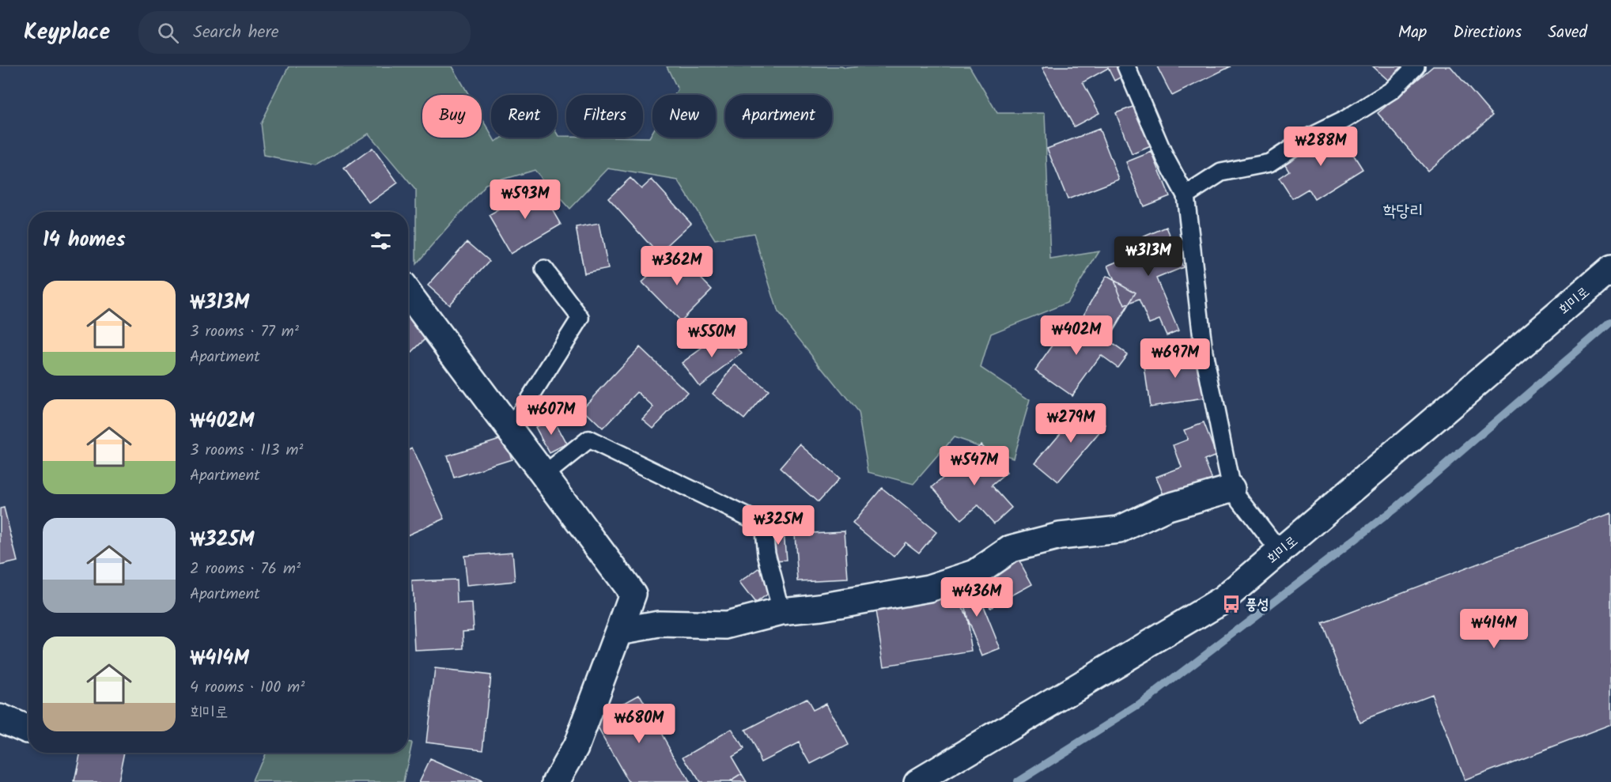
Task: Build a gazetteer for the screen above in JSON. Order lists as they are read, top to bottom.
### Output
{
  "streets": {
    "street": ["회미로"]
  },
  "districts": ["학당리"],
  "places": {
    "bus stop": ["풍성"]
  },
  "page": {
    "header": "Keyplace",
    "search": "Search here",
    "nav": ["Map", "Directions", "Saved"],
    "chip": [
      "Buy",
      "Rent",
      "Filters",
      "New",
      "Apartment"
    ],
    "price": [
      "₩288M",
      "₩593M",
      "₩313M",
      "₩362M",
      "₩402M",
      "₩550M",
      "₩697M",
      "₩607M",
      "₩279M",
      "₩547M",
      "₩325M",
      "₩436M",
      "₩414M",
      "₩680M"
    ],
    "heading": "14 homes",
    "list": [
      {
        "name": "₩313M",
        "note": "3 rooms · 77 m² · Apartment"
      },
      {
        "name": "₩402M",
        "note": "3 rooms · 113 m² · Apartment"
      },
      {
        "name": "₩325M",
        "note": "2 rooms · 76 m² · Apartment"
      },
      {
        "name": "₩414M",
        "note": "4 rooms · 100 m² · 회미로"
      }
    ]
  }
}
